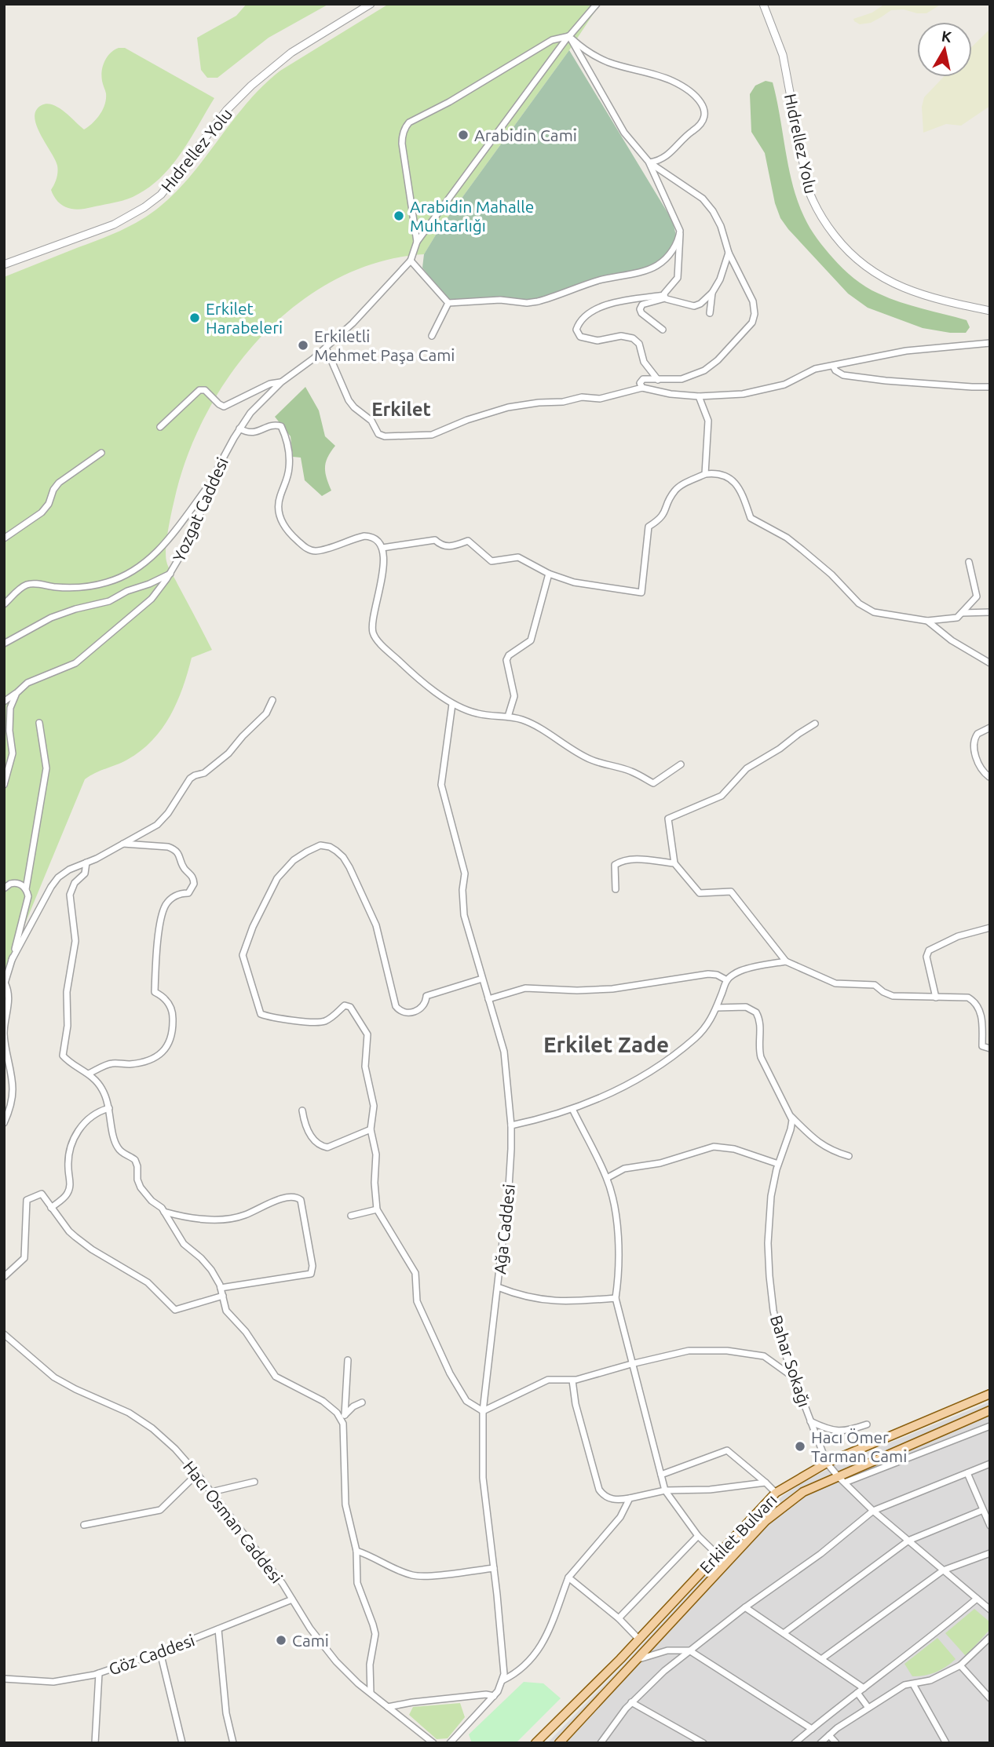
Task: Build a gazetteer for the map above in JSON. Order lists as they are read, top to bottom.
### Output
{
  "streets": {
    "main road": ["Erkilet Bulvarı"],
    "street": [
      "Hıdrellez Yolu",
      "Yozgat Caddesi",
      "Ağa Caddesi",
      "Bahar Sokağı",
      "Hacı Osman Caddesi",
      "Göz Caddesi"
    ]
  },
  "crossings": [
    ["Bahar Sokağı", "Erkilet Bulvarı"],
    ["Hacı Osman Caddesi", "Göz Caddesi"]
  ],
  "districts": ["Erkilet", "Erkilet Zade"],
  "places": [
    "Arabidin Cami",
    "Arabidin Mahalle Muhtarlığı",
    "Erkilet Harabeleri",
    "Erkiletli Mehmet Paşa Cami",
    "Hacı Ömer Tarman Cami",
    "Cami"
  ],
  "north": "top"
}
